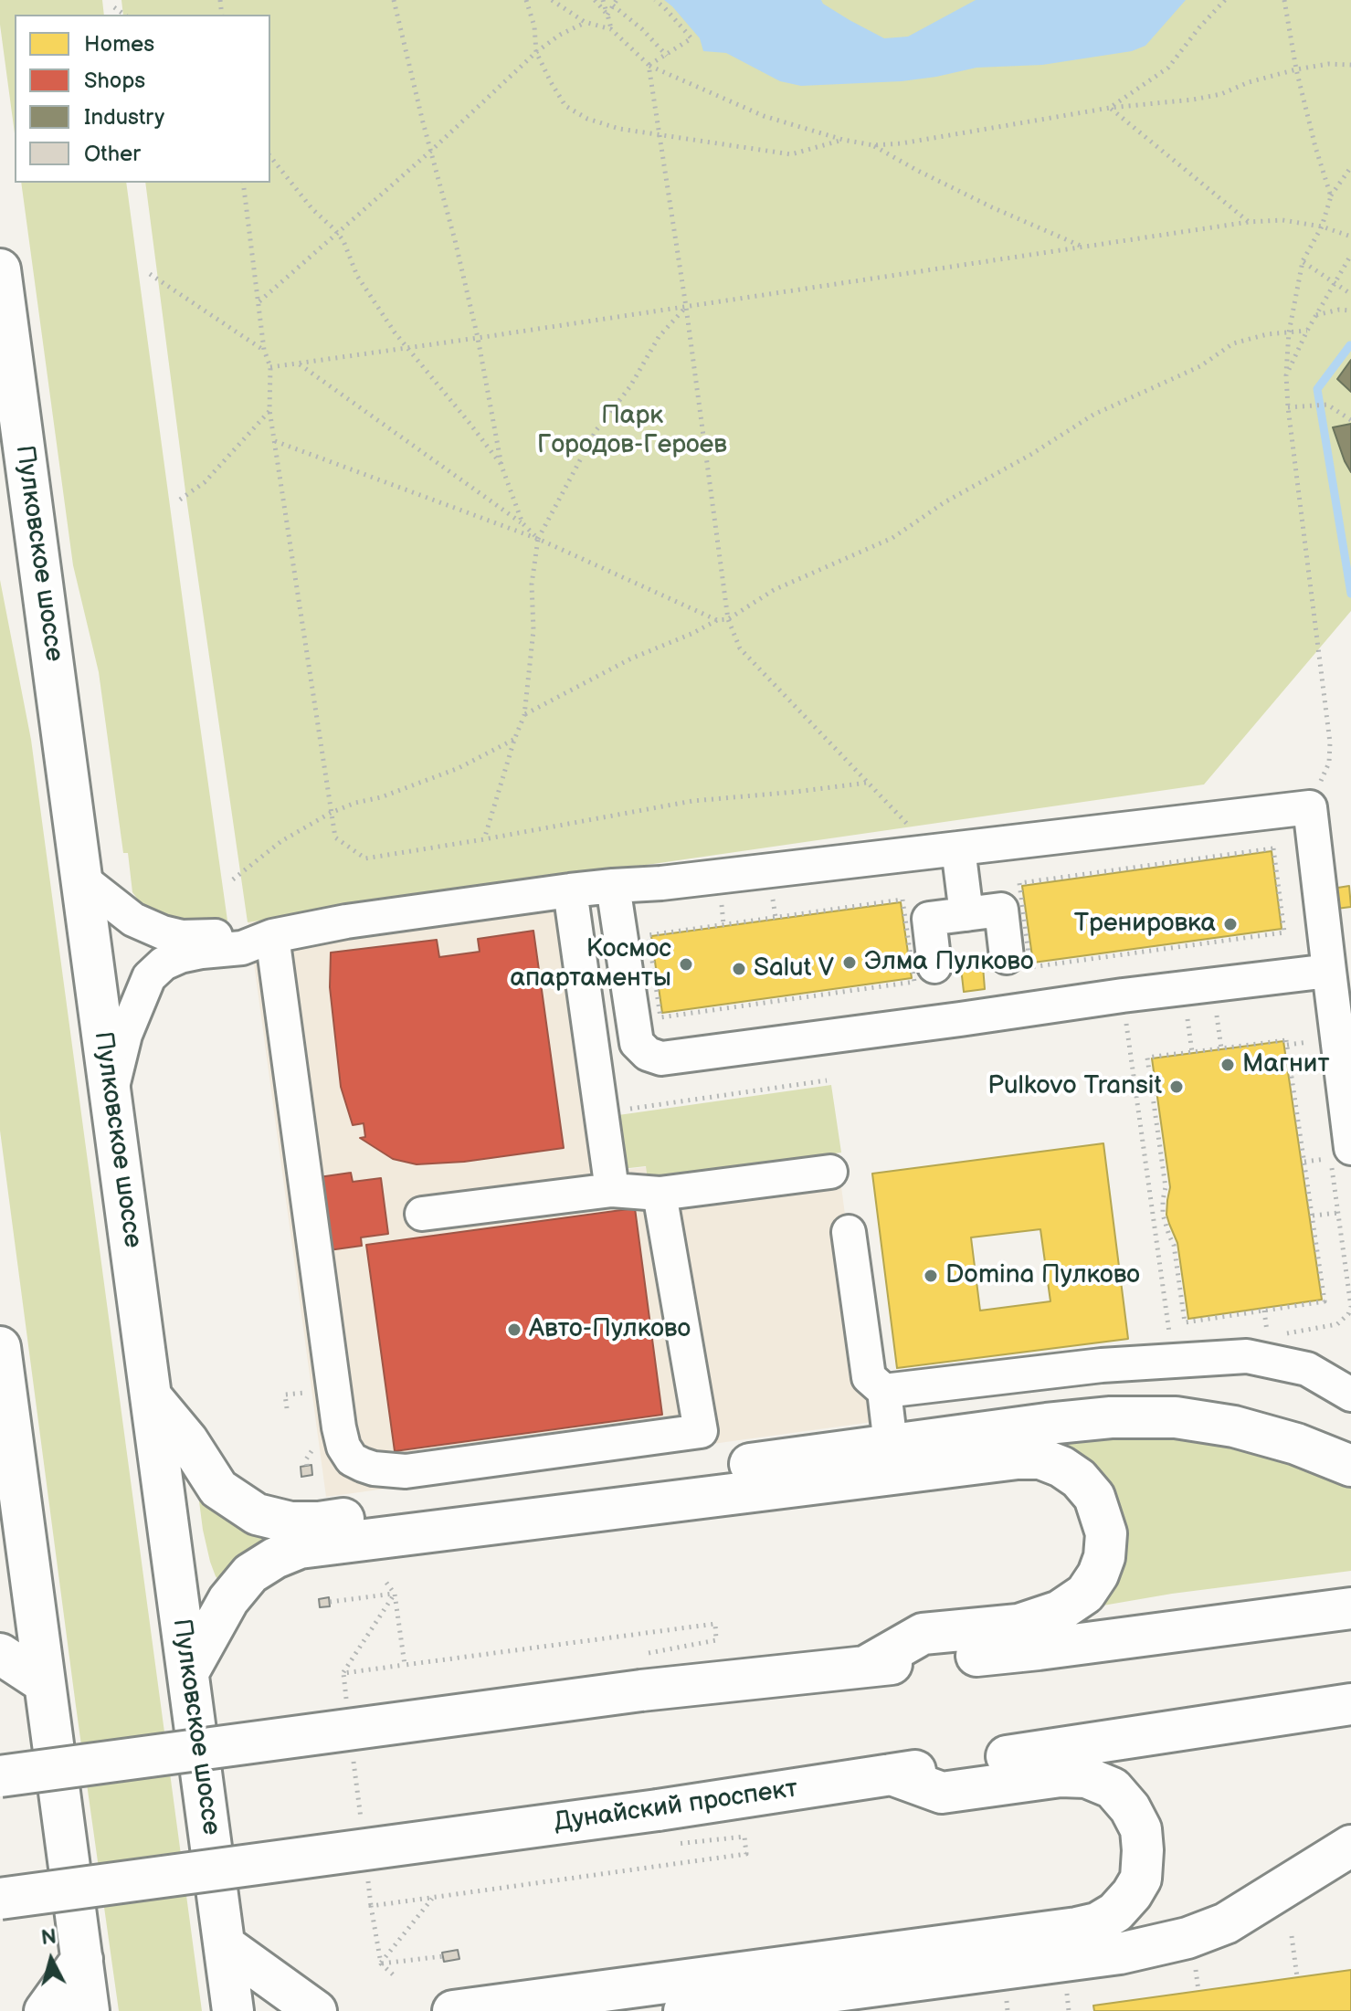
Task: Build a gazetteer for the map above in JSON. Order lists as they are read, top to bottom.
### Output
{
  "streets": {
    "main road": ["Пулковское шоссе", "Дунайский проспект"]
  },
  "parks": ["Парк Городов-Героев"],
  "places": [
    "Тренировка",
    "Элма Пулково",
    "Космос апартаменты",
    "Salut V",
    "Магнит",
    "Pulkovo Transit",
    "Domina Пулково",
    "Авто-Пулково"
  ],
  "legend": [
    "Homes",
    "Shops",
    "Industry",
    "Other"
  ],
  "north": "top"
}
